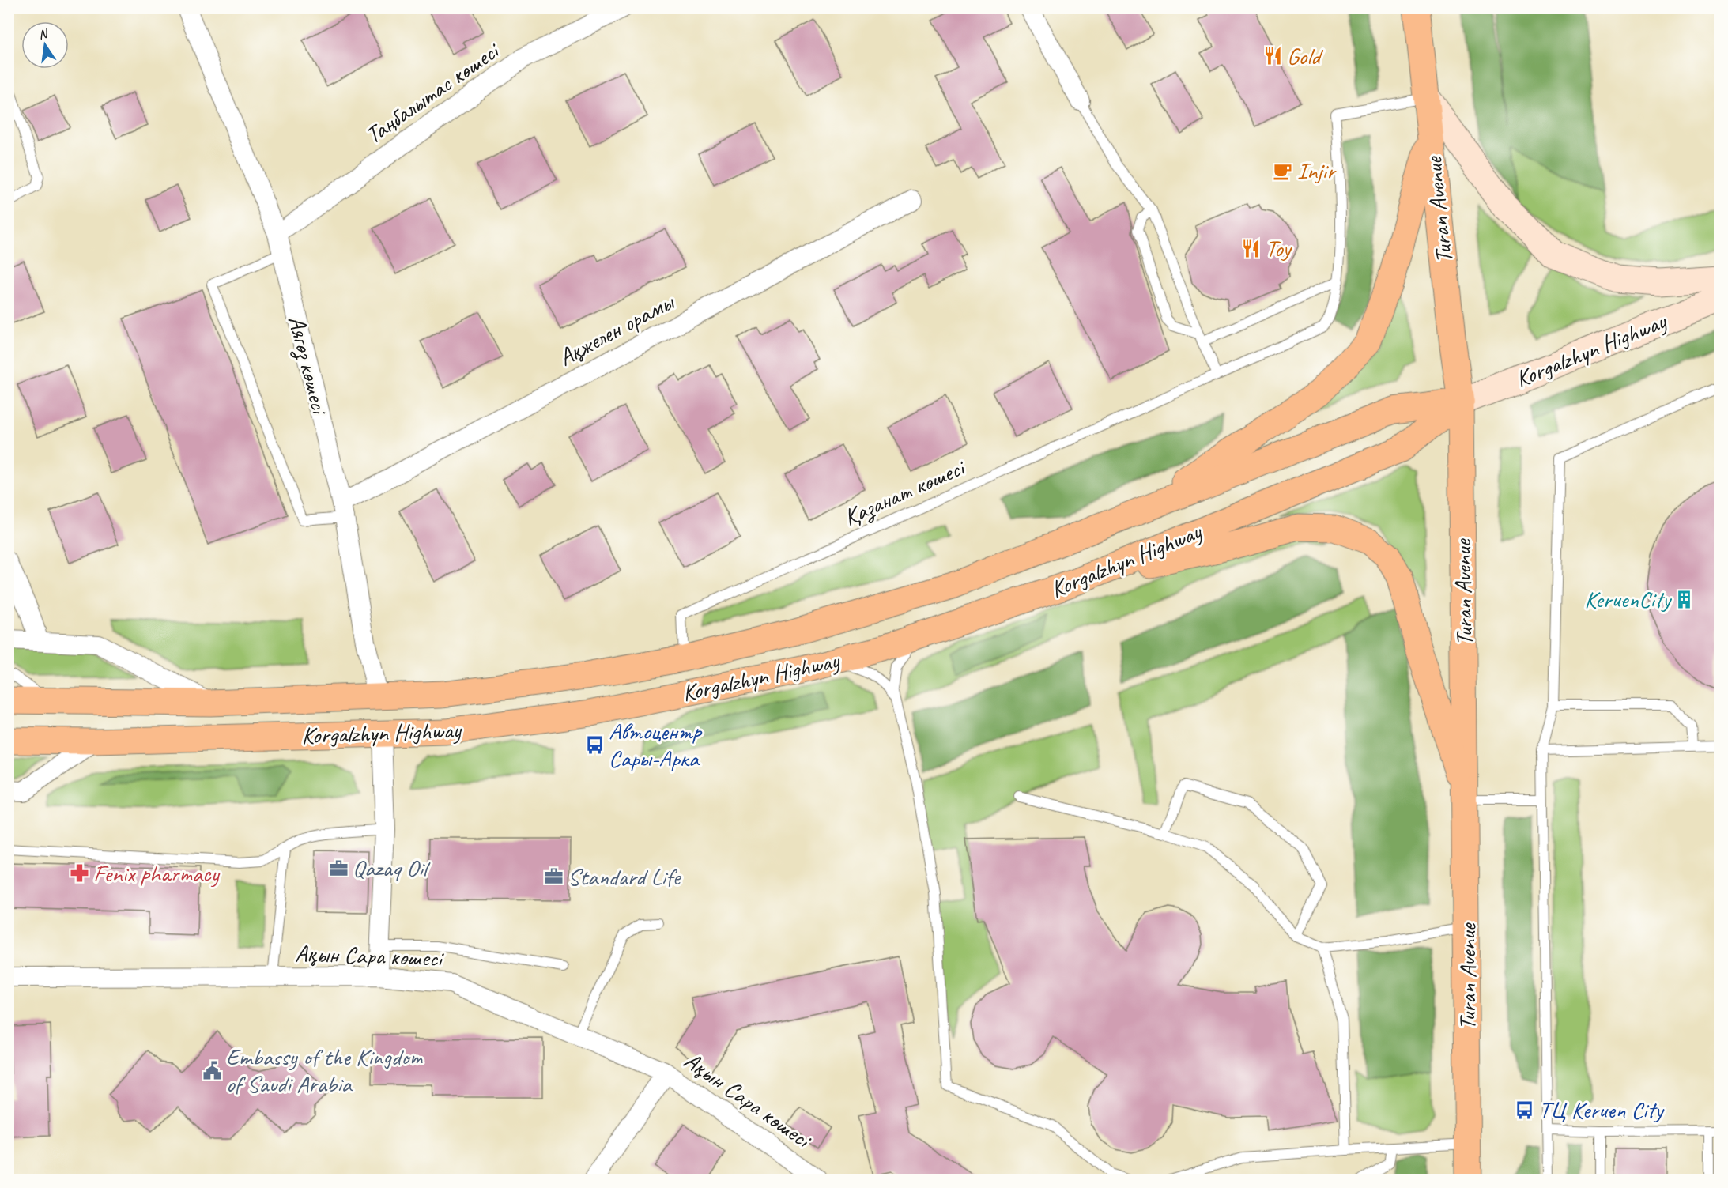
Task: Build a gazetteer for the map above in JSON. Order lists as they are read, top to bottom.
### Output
{
  "streets": {
    "main road": ["Turan Avenue", "Korgalzhyn Highway", "Аягөз көшесі"],
    "street": ["Таңбалытас көшесі", "Ақжелен орамы", "Ақын Сара көшесі"],
    "lane": ["Қазанат көшесі"]
  },
  "crossings": [
    ["Таңбалытас көшесі", "Аягөз көшесі"],
    ["Turan Avenue", "Korgalzhyn Highway"],
    ["Ақжелен орамы", "Аягөз көшесі"],
    ["Korgalzhyn Highway", "Аягөз көшесі"],
    ["Korgalzhyn Highway", "Қазанат көшесі"]
  ],
  "places": {
    "restaurant": ["Gold", "Toy"],
    "cafe": ["Injir"],
    "building": ["KeruenCity"],
    "bus stop": ["Автоцентр Сары-Арка", "ТЦ Keruen City"],
    "office": ["Qazaq Oil", "Standard Life"],
    "pharmacy": ["Fenix pharmacy"],
    "public building": ["Embassy of the Kingdom of Saudi Arabia"]
  },
  "north": "top"
}
